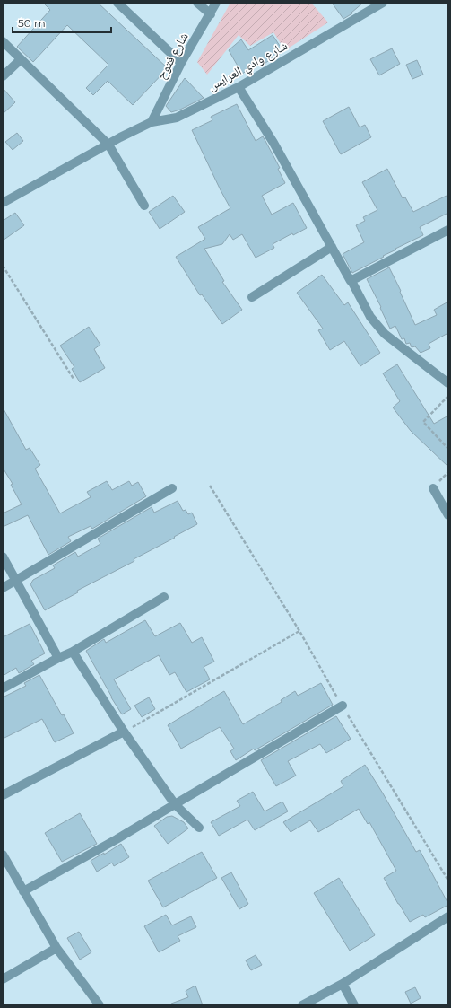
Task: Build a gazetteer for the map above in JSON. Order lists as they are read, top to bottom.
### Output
{
  "streets": {
    "street": ["شارع فتوح", "شارع وادي العرايس"]
  },
  "crossings": [
    ["شارع فتوح", "شارع وادي العرايس"]
  ],
  "scale_bar": "50 m"
}
